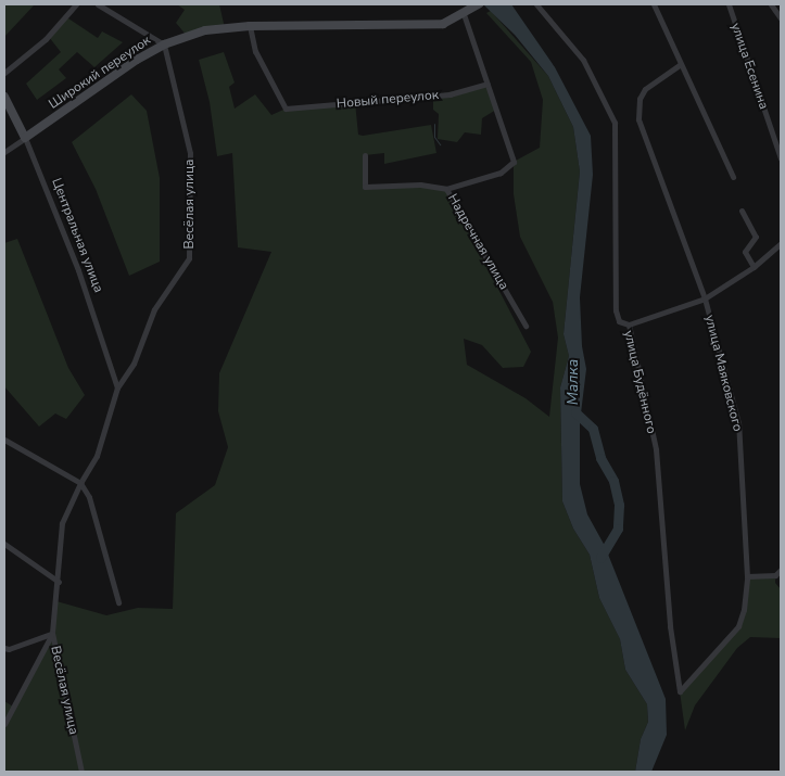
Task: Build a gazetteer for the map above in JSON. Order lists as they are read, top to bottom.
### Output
{
  "streets": {
    "street": [
      "улица Есенина",
      "Широкий переулок",
      "Новый переулок",
      "Весёлая улица",
      "Центральная улица",
      "Надречная улица",
      "улица Маяковского",
      "улица Будённого"
    ]
  },
  "crossings": [
    ["Широкий переулок", "Новый переулок"],
    ["Широкий переулок", "Весёлая улица"],
    ["Широкий переулок", "Центральная улица"],
    ["Широкий переулок", "Надречная улица"],
    ["Новый переулок", "Надречная улица"],
    ["Весёлая улица", "Центральная улица"],
    ["улица Маяковского", "улица Будённого"]
  ],
  "water": ["Малка"]
}
